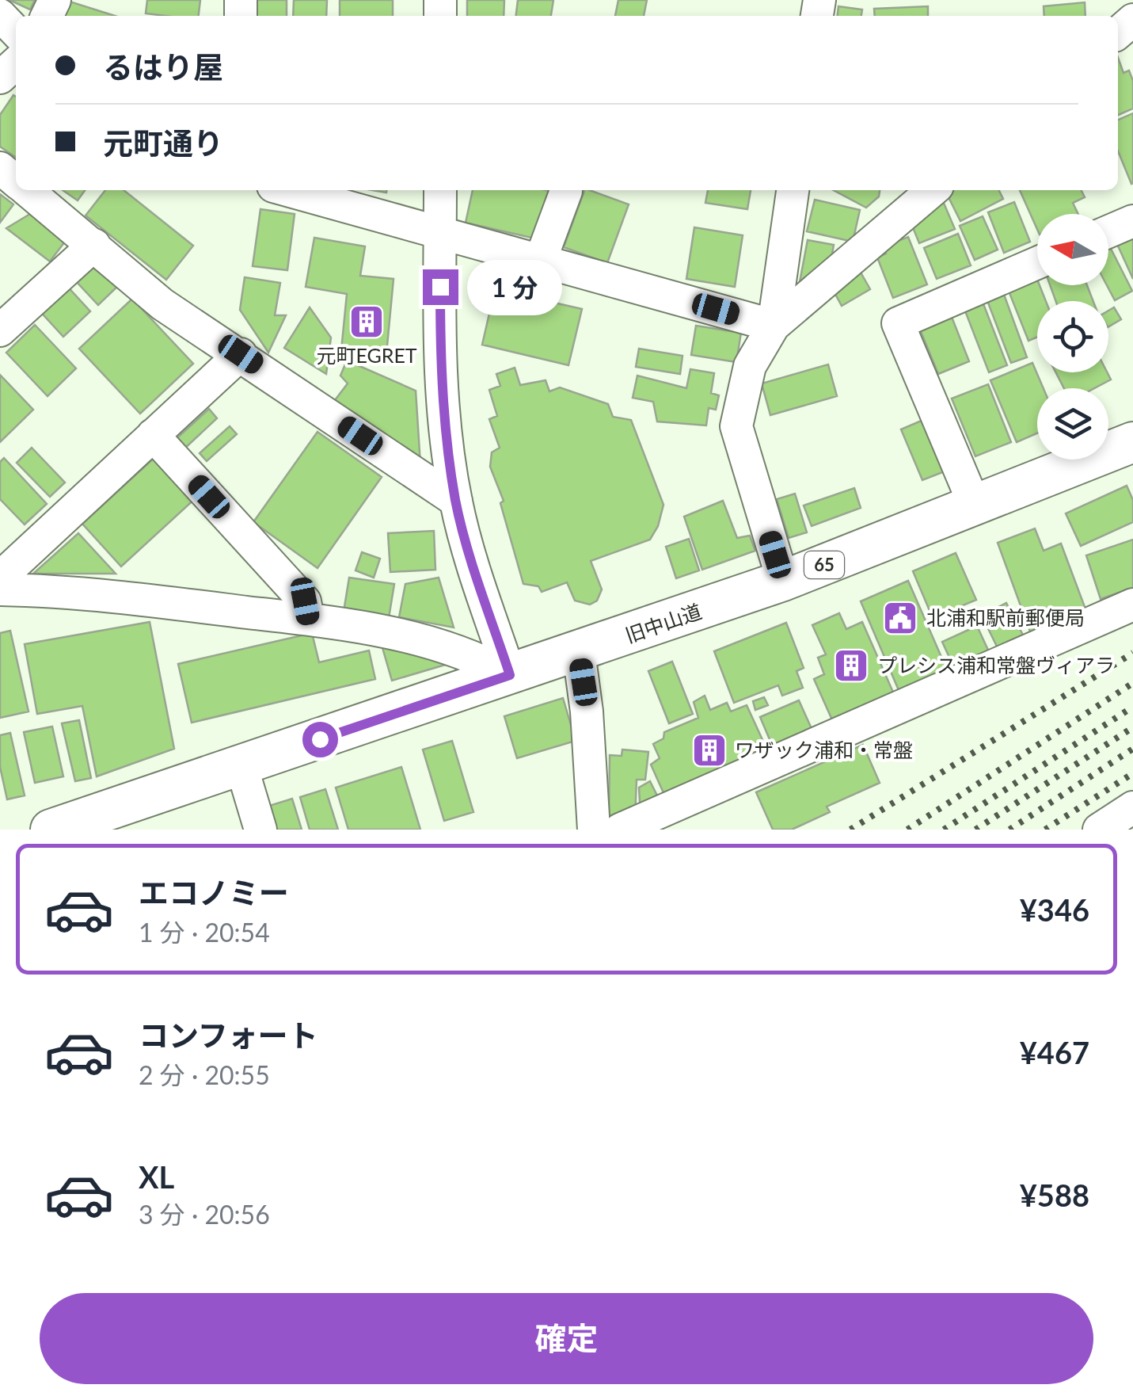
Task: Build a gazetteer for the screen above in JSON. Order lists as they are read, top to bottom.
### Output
{
  "streets": {
    "main road": ["65", "旧中山道"]
  },
  "places": {
    "building": ["元町EGRET", "プレシス浦和常盤ヴィアラ", "ワザック浦和・常盤"],
    "public building": ["北浦和駅前郵便局"]
  },
  "north": "left",
  "page": {
    "banner": ["るはり屋", "元町通り"],
    "bubble": "1 分",
    "list": [
      {
        "name": "エコノミー",
        "note": "1 分 · 20:54",
        "value": "¥346"
      },
      {
        "name": "コンフォート",
        "note": "2 分 · 20:55",
        "value": "¥467"
      },
      {
        "name": "XL",
        "note": "3 分 · 20:56",
        "value": "¥588"
      }
    ],
    "buttons": "確定"
  }
}
